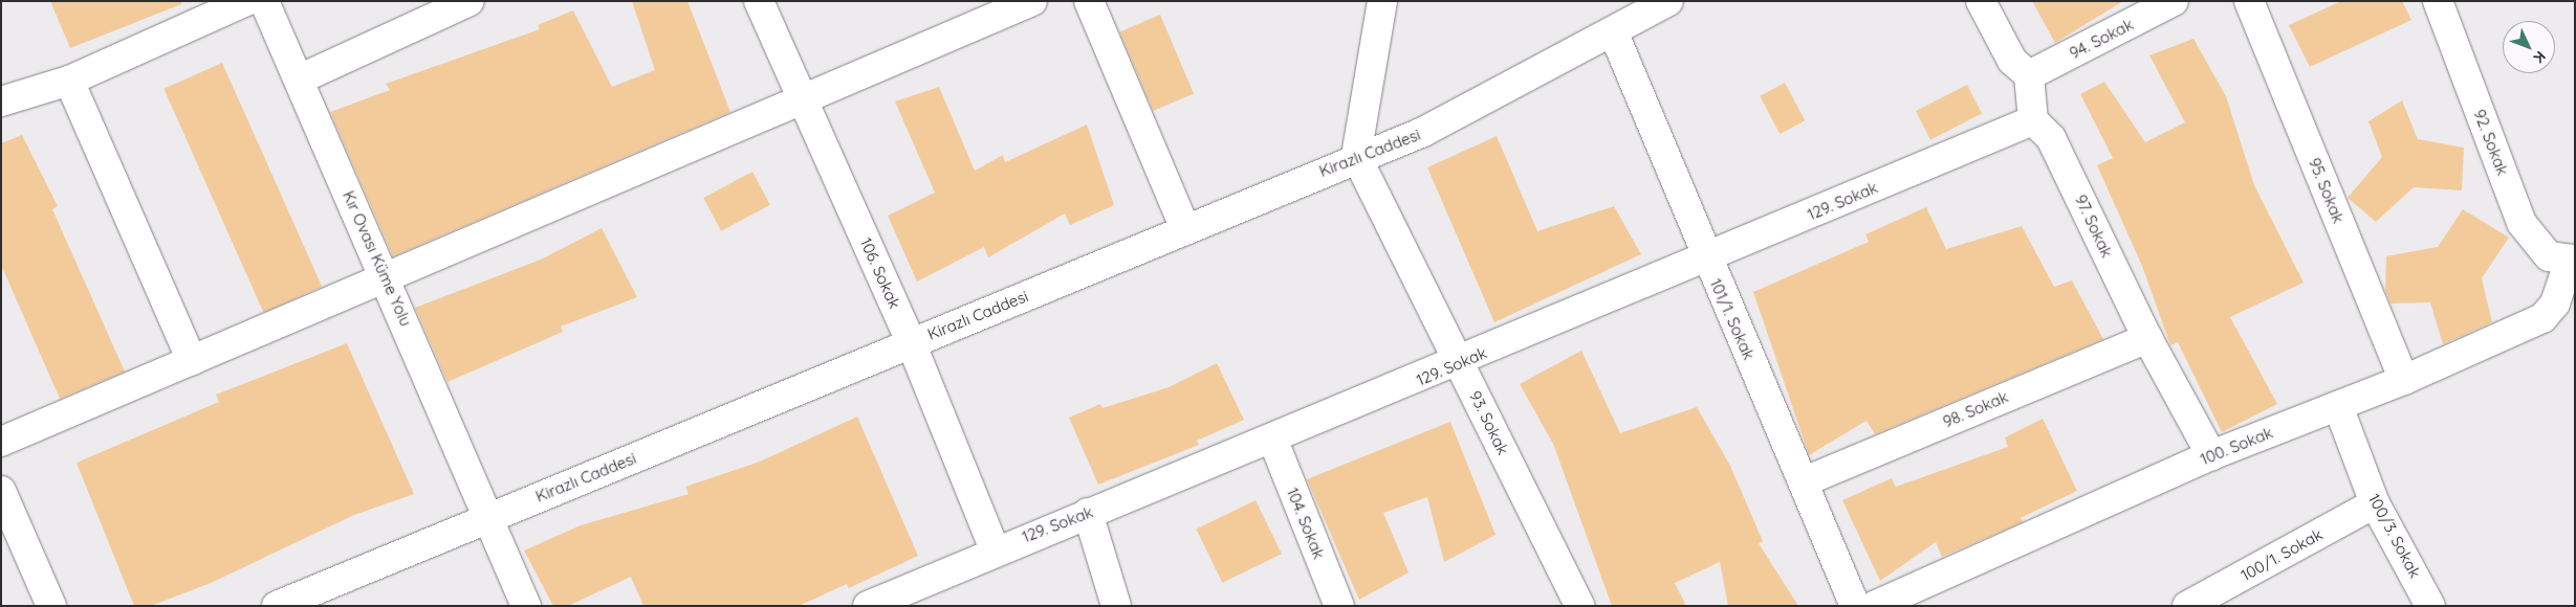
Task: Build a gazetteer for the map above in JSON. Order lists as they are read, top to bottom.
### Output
{
  "streets": {
    "street": [
      "94. Sokak",
      "92. Sokak",
      "Kirazlı Caddesi",
      "95. Sokak",
      "129. Sokak",
      "97. Sokak",
      "Kır Ovası Küme Yolu",
      "106. Sokak",
      "101/1. Sokak",
      "98. Sokak",
      "93. Sokak",
      "100. Sokak",
      "104. Sokak",
      "100/3. Sokak",
      "100/1. Sokak"
    ]
  },
  "crossings": [
    ["92. Sokak", "100. Sokak"],
    ["Kirazlı Caddesi", "Kır Ovası Küme Yolu"],
    ["Kirazlı Caddesi", "106. Sokak"],
    ["Kirazlı Caddesi", "101/1. Sokak"],
    ["Kirazlı Caddesi", "93. Sokak"],
    ["95. Sokak", "100. Sokak"],
    ["129. Sokak", "97. Sokak"],
    ["129. Sokak", "106. Sokak"],
    ["129. Sokak", "101/1. Sokak"],
    ["129. Sokak", "93. Sokak"],
    ["129. Sokak", "104. Sokak"],
    ["97. Sokak", "98. Sokak"],
    ["97. Sokak", "100. Sokak"],
    ["101/1. Sokak", "98. Sokak"],
    ["100. Sokak", "100/3. Sokak"],
    ["100/3. Sokak", "100/1. Sokak"]
  ],
  "north": "bottom right"
}
